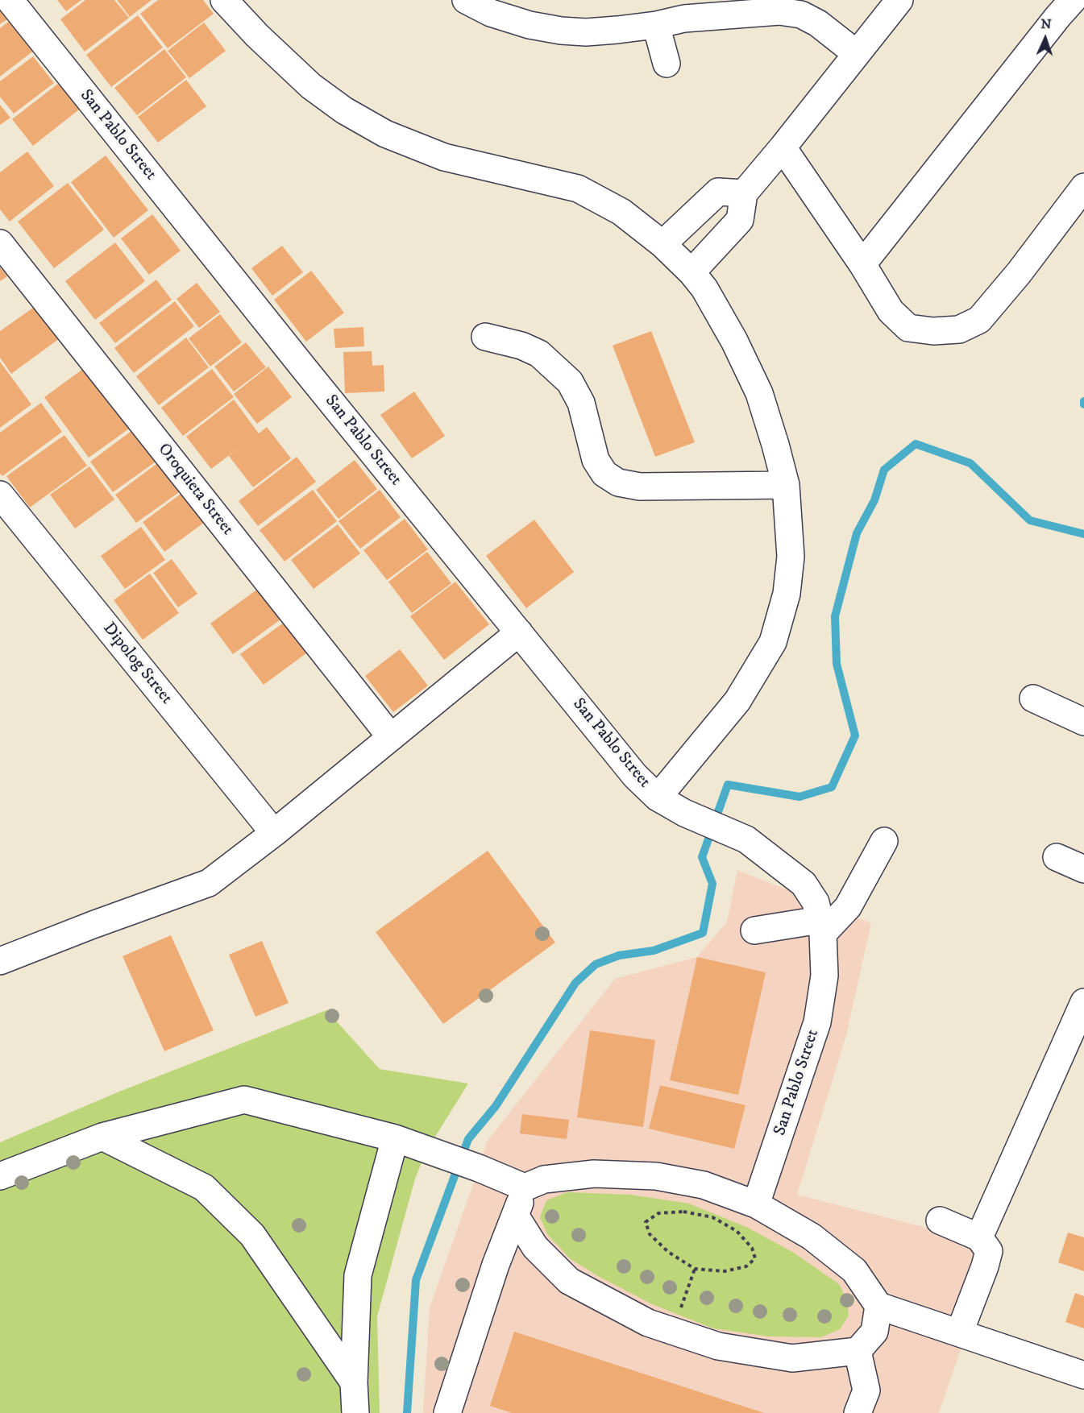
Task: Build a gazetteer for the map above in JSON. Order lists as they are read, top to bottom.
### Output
{
  "streets": {
    "street": ["San Pablo Street", "Oroquieta Street", "Dipolog Street"]
  },
  "north": "top"
}
